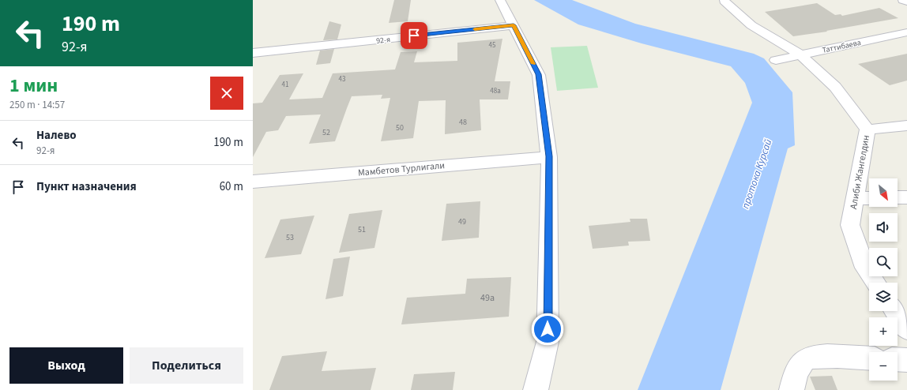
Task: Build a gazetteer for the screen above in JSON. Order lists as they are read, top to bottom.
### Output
{
  "streets": {
    "street": [
      "92-я",
      "Таттибаева",
      "Мамбетов Турлигали",
      "Алиби Жангелдин"
    ]
  },
  "crossings": [
    ["Таттибаева", "Алиби Жангелдин"]
  ],
  "water": ["протока Курсай"],
  "house_numbers": [
    "45",
    "43",
    "41",
    "48а",
    "48",
    "50",
    "52",
    "49",
    "51",
    "53",
    "49а"
  ],
  "north": "bottom right",
  "page": {
    "turn": ["190 m", "92-я"],
    "heading": ["1 мин", "250 m · 14:57"],
    "list": [
      {
        "name": "Налево",
        "note": "92-я",
        "value": "190 m"
      },
      {
        "name": "Пункт назначения",
        "value": "60 m"
      }
    ],
    "map_buttons": ["+", "−"],
    "buttons": ["Выход", "Поделиться"]
  }
}
